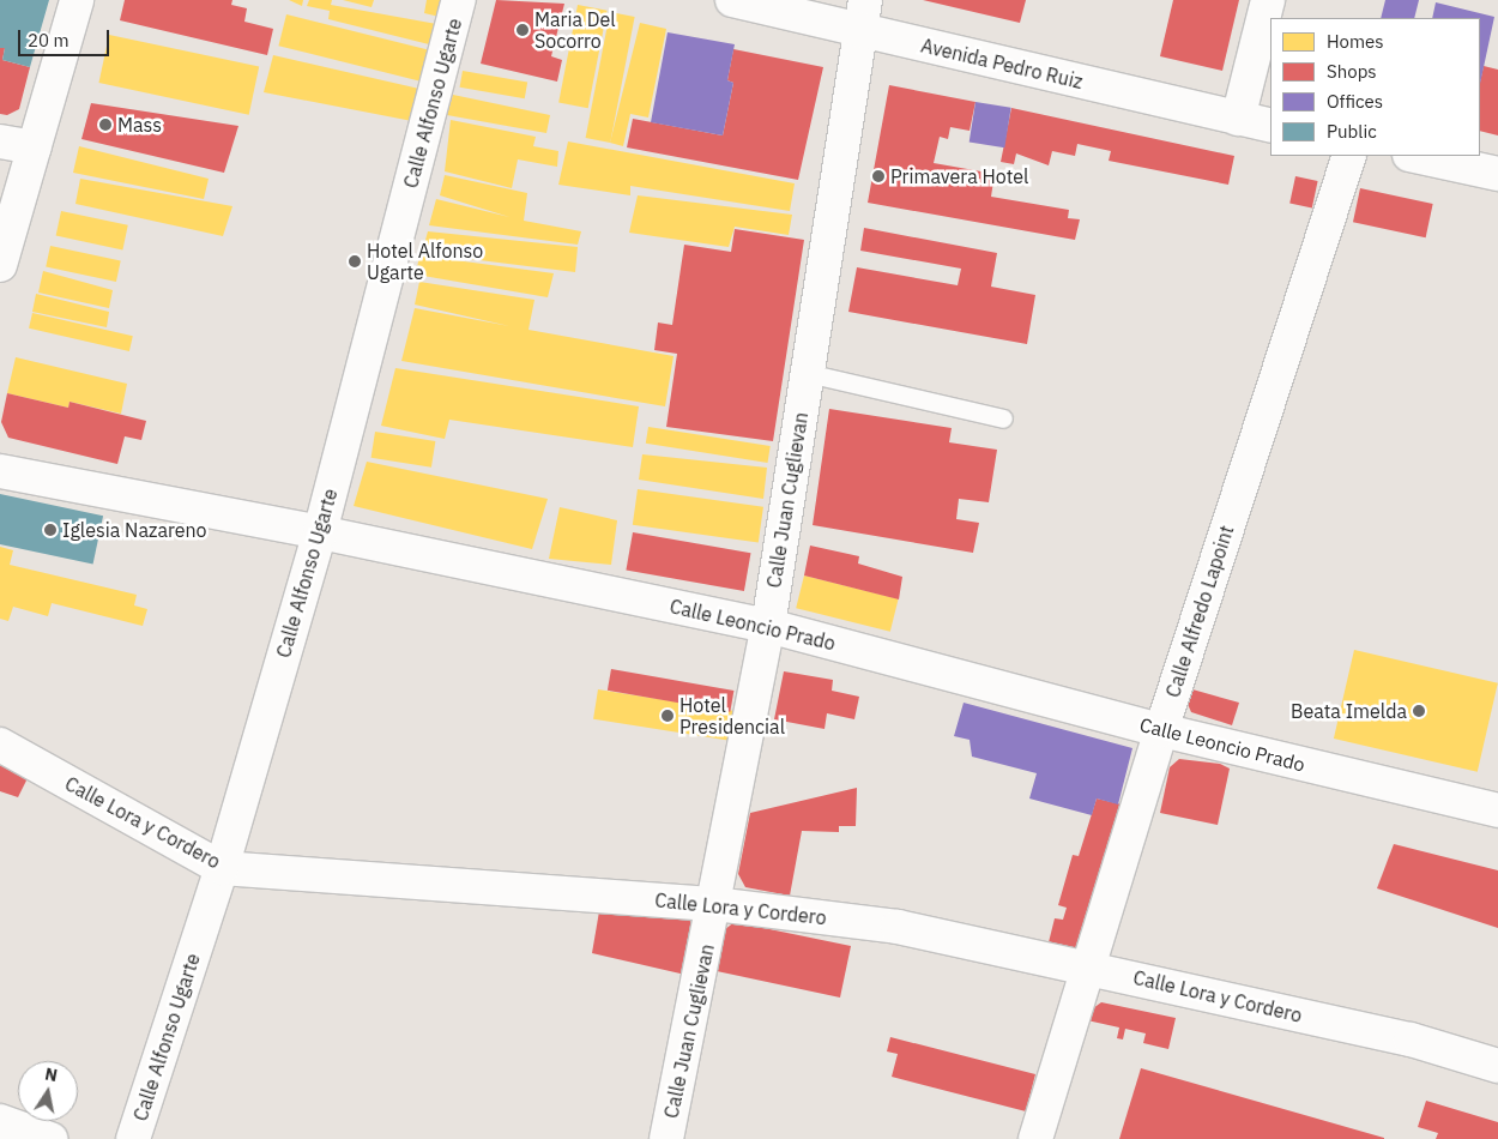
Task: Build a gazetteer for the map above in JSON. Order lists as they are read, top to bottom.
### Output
{
  "streets": {
    "street": [
      "Avenida Pedro Ruiz",
      "Calle Alfonso Ugarte",
      "Calle Juan Cuglievan",
      "Calle Alfredo Lapoint",
      "Calle Leoncio Prado",
      "Calle Lora y Cordero"
    ]
  },
  "crossings": [
    ["Avenida Pedro Ruiz", "Calle Juan Cuglievan"],
    ["Calle Alfonso Ugarte", "Calle Leoncio Prado"],
    ["Calle Alfonso Ugarte", "Calle Lora y Cordero"],
    ["Calle Juan Cuglievan", "Calle Leoncio Prado"],
    ["Calle Juan Cuglievan", "Calle Lora y Cordero"],
    ["Calle Alfredo Lapoint", "Calle Leoncio Prado"],
    ["Calle Alfredo Lapoint", "Calle Lora y Cordero"]
  ],
  "places": [
    "Maria Del Socorro",
    "Mass",
    "Primavera Hotel",
    "Hotel Alfonso Ugarte",
    "Iglesia Nazareno",
    "Beata Imelda",
    "Hotel Presidencial"
  ],
  "legend": [
    "Homes",
    "Shops",
    "Offices",
    "Public"
  ],
  "scale_bar": "20 m",
  "north": "top"
}
